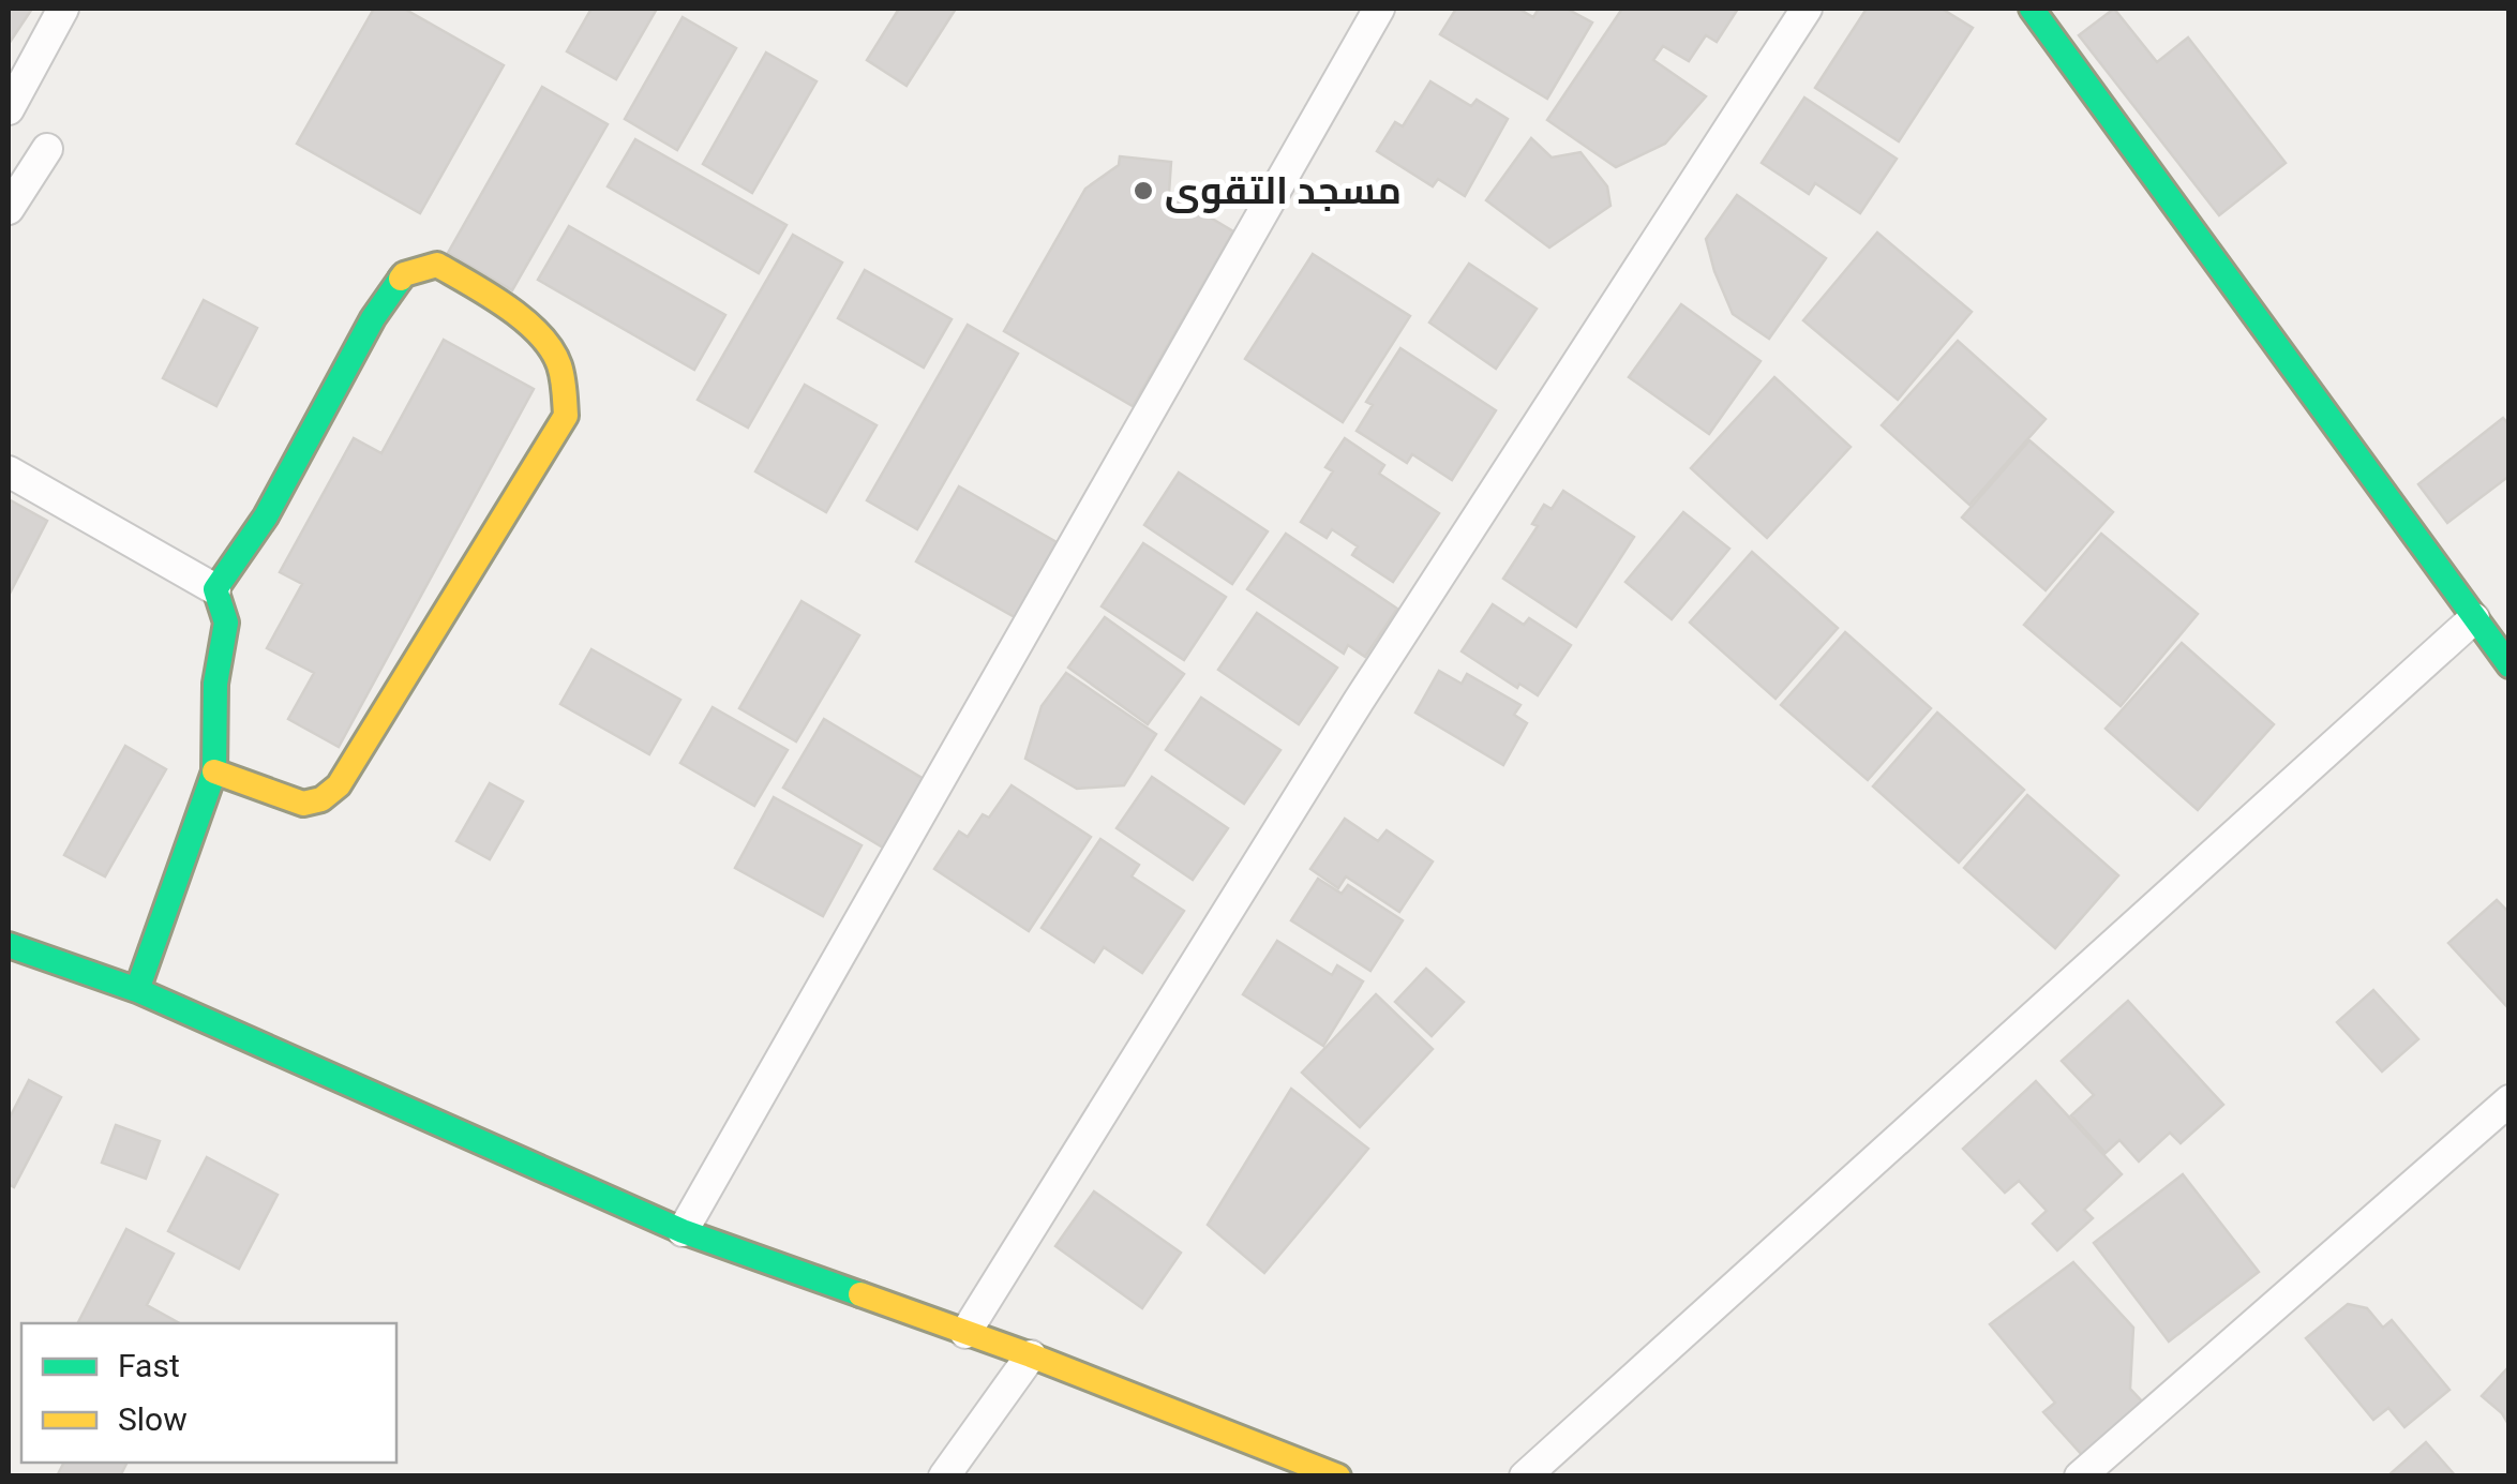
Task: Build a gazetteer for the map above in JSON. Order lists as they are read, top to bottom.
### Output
{
  "places": ["مسجد التقوى"],
  "legend": ["Fast", "Slow"]
}
